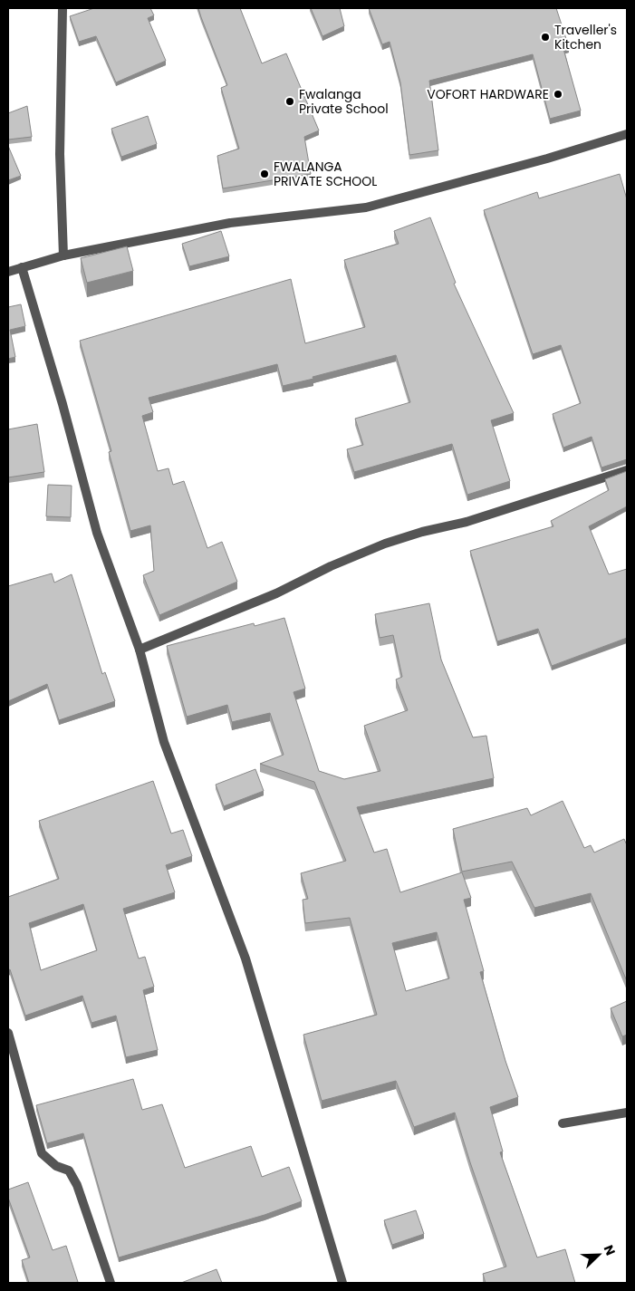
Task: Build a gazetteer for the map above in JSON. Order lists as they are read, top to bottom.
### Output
{
  "places": [
    "Traveller's Kitchen",
    "VOFORT HARDWARE",
    "Fwalanga Private School",
    "FWALANGA PRIVATE SCHOOL"
  ],
  "north": "top right"
}
